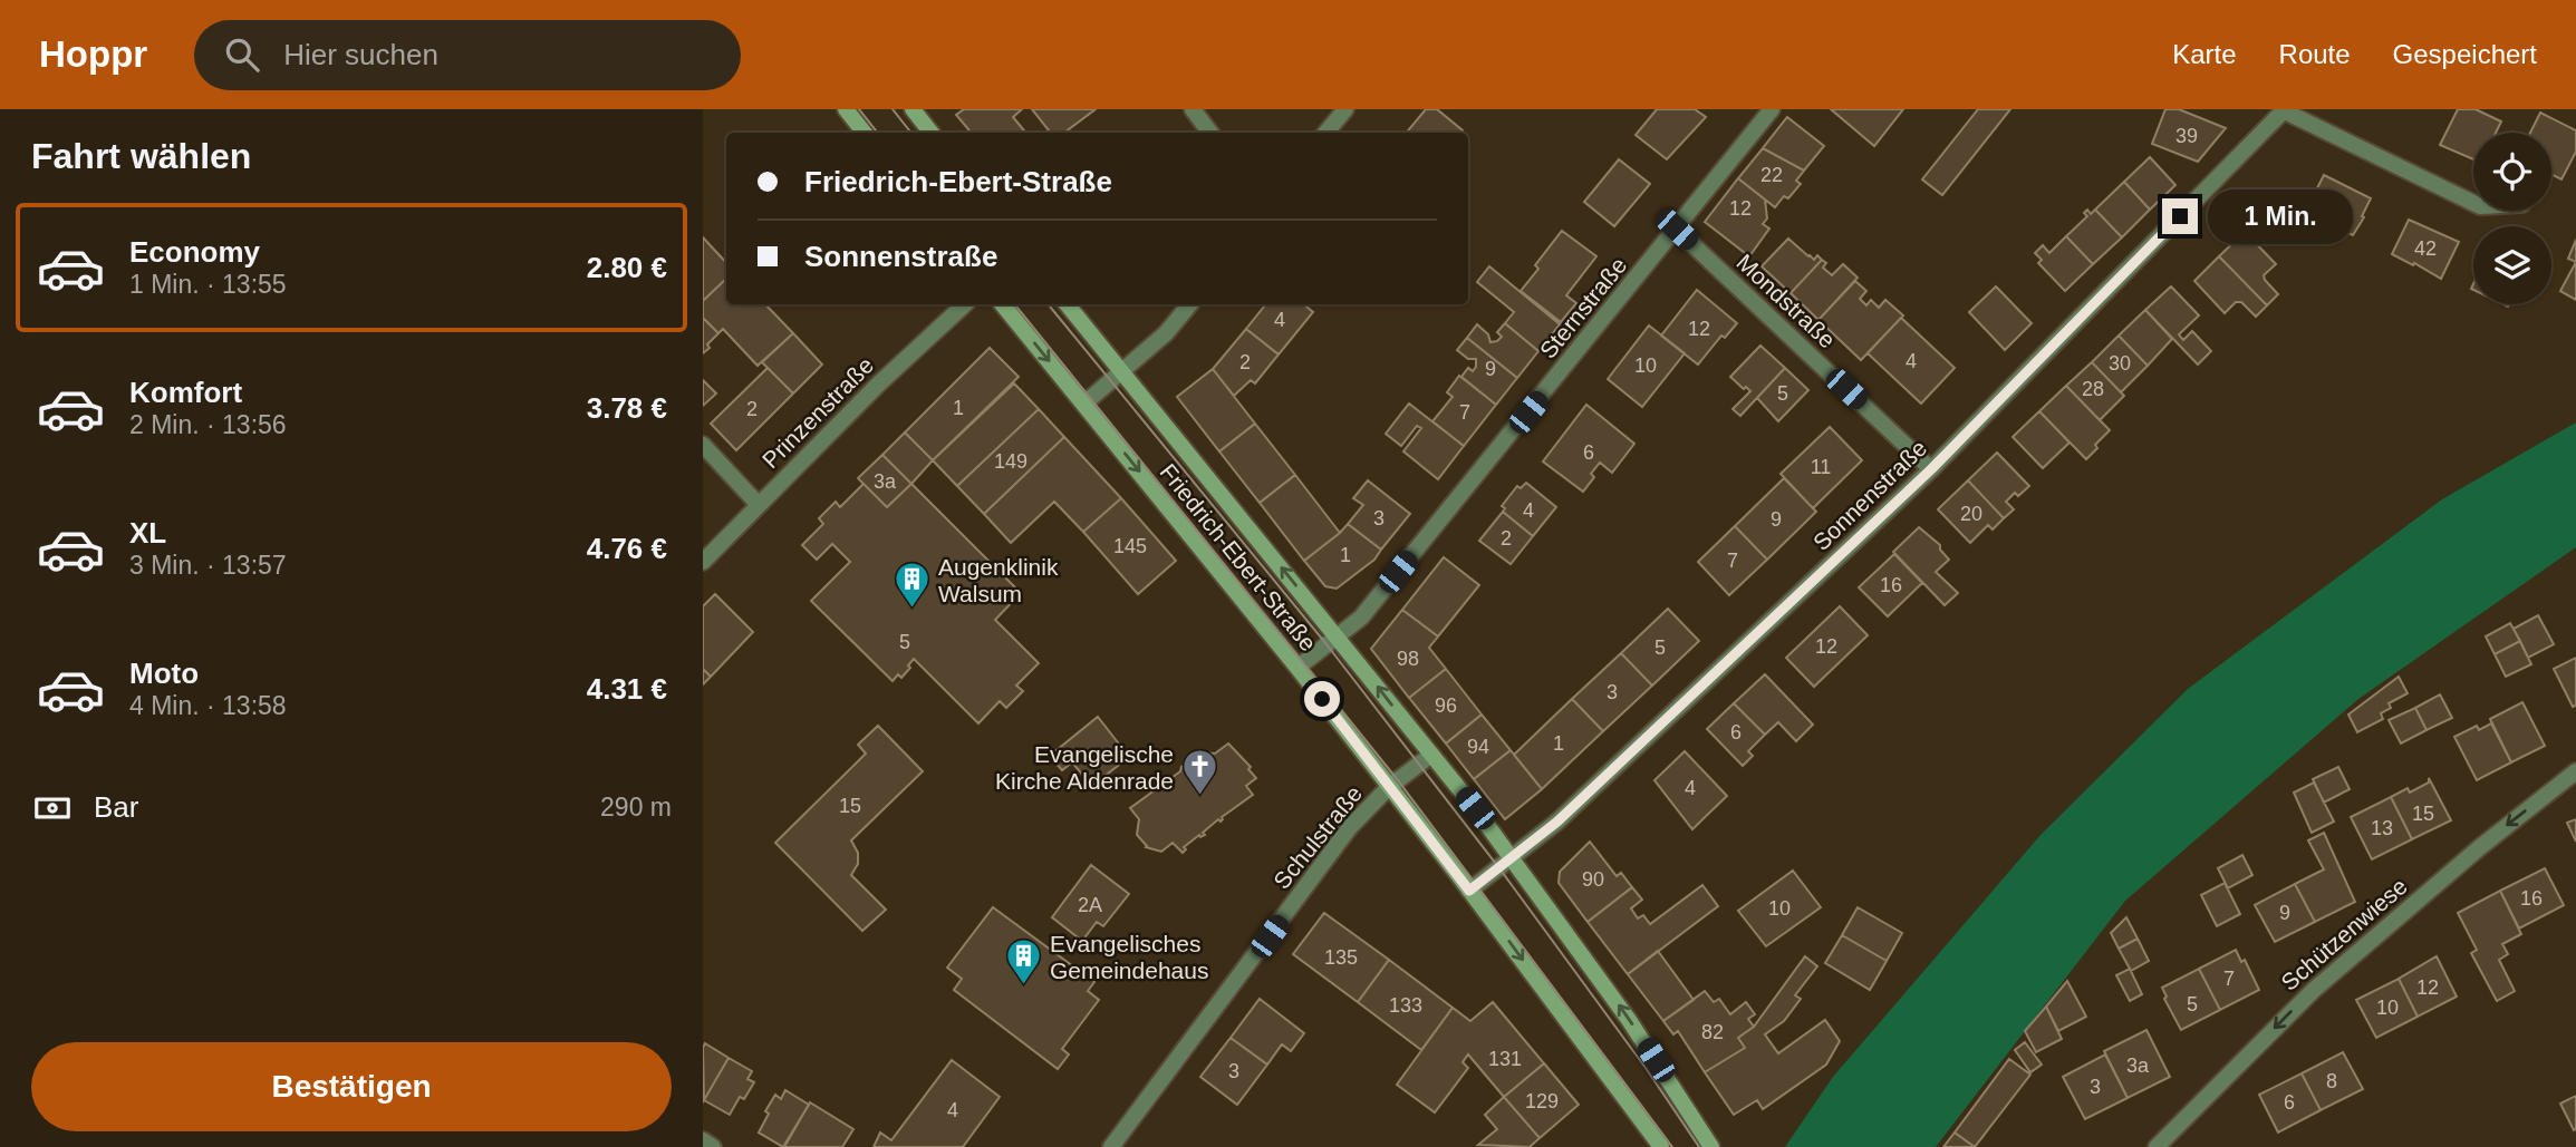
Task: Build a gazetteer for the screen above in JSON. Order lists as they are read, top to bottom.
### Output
{
  "streets": {
    "main road": ["Friedrich-Ebert-Straße"],
    "street": [
      "Mondstraße",
      "Sternstraße",
      "Prinzenstraße",
      "Sonnenstraße",
      "Schulstraße",
      "Schützenwiese"
    ]
  },
  "crossings": [
    ["Mondstraße", "Sternstraße"],
    ["Mondstraße", "Sonnenstraße"],
    ["Sternstraße", "Friedrich-Ebert-Straße"],
    ["Sonnenstraße", "Friedrich-Ebert-Straße"],
    ["Friedrich-Ebert-Straße", "Schulstraße"]
  ],
  "one_way": ["Schützenwiese"],
  "places": {
    "building": ["Augenklinik Walsum", "Evangelisches Gemeindehaus"],
    "church": ["Evangelische Kirche Aldenrade"]
  },
  "house_numbers": [
    "39",
    "22",
    "12",
    "42",
    "4",
    "12",
    "4",
    "2",
    "30",
    "10",
    "9",
    "28",
    "5",
    "1",
    "2",
    "7",
    "6",
    "149",
    "11",
    "3a",
    "4",
    "20",
    "3",
    "9",
    "2",
    "145",
    "1",
    "7",
    "16",
    "5",
    "12",
    "5",
    "98",
    "3",
    "96",
    "6",
    "1",
    "94",
    "4",
    "15",
    "15",
    "13",
    "90",
    "16",
    "2A",
    "10",
    "9",
    "135",
    "7",
    "12",
    "5",
    "133",
    "10",
    "82",
    "131",
    "3a",
    "3",
    "8",
    "3",
    "129",
    "6",
    "4"
  ],
  "page": {
    "header": "Hoppr",
    "search": "Hier suchen",
    "nav": ["Karte", "Route", "Gespeichert"],
    "heading": "Fahrt wählen",
    "banner": ["Friedrich-Ebert-Straße", "Sonnenstraße"],
    "bubble": "1 Min.",
    "list": [
      {
        "name": "Economy",
        "note": "1 Min. · 13:55",
        "value": "2.80 €"
      },
      {
        "name": "Komfort",
        "note": "2 Min. · 13:56",
        "value": "3.78 €"
      },
      {
        "name": "XL",
        "note": "3 Min. · 13:57",
        "value": "4.76 €"
      },
      {
        "name": "Moto",
        "note": "4 Min. · 13:58",
        "value": "4.31 €"
      }
    ],
    "pay": ["Bar", "290 m"],
    "buttons": "Bestätigen"
  }
}
